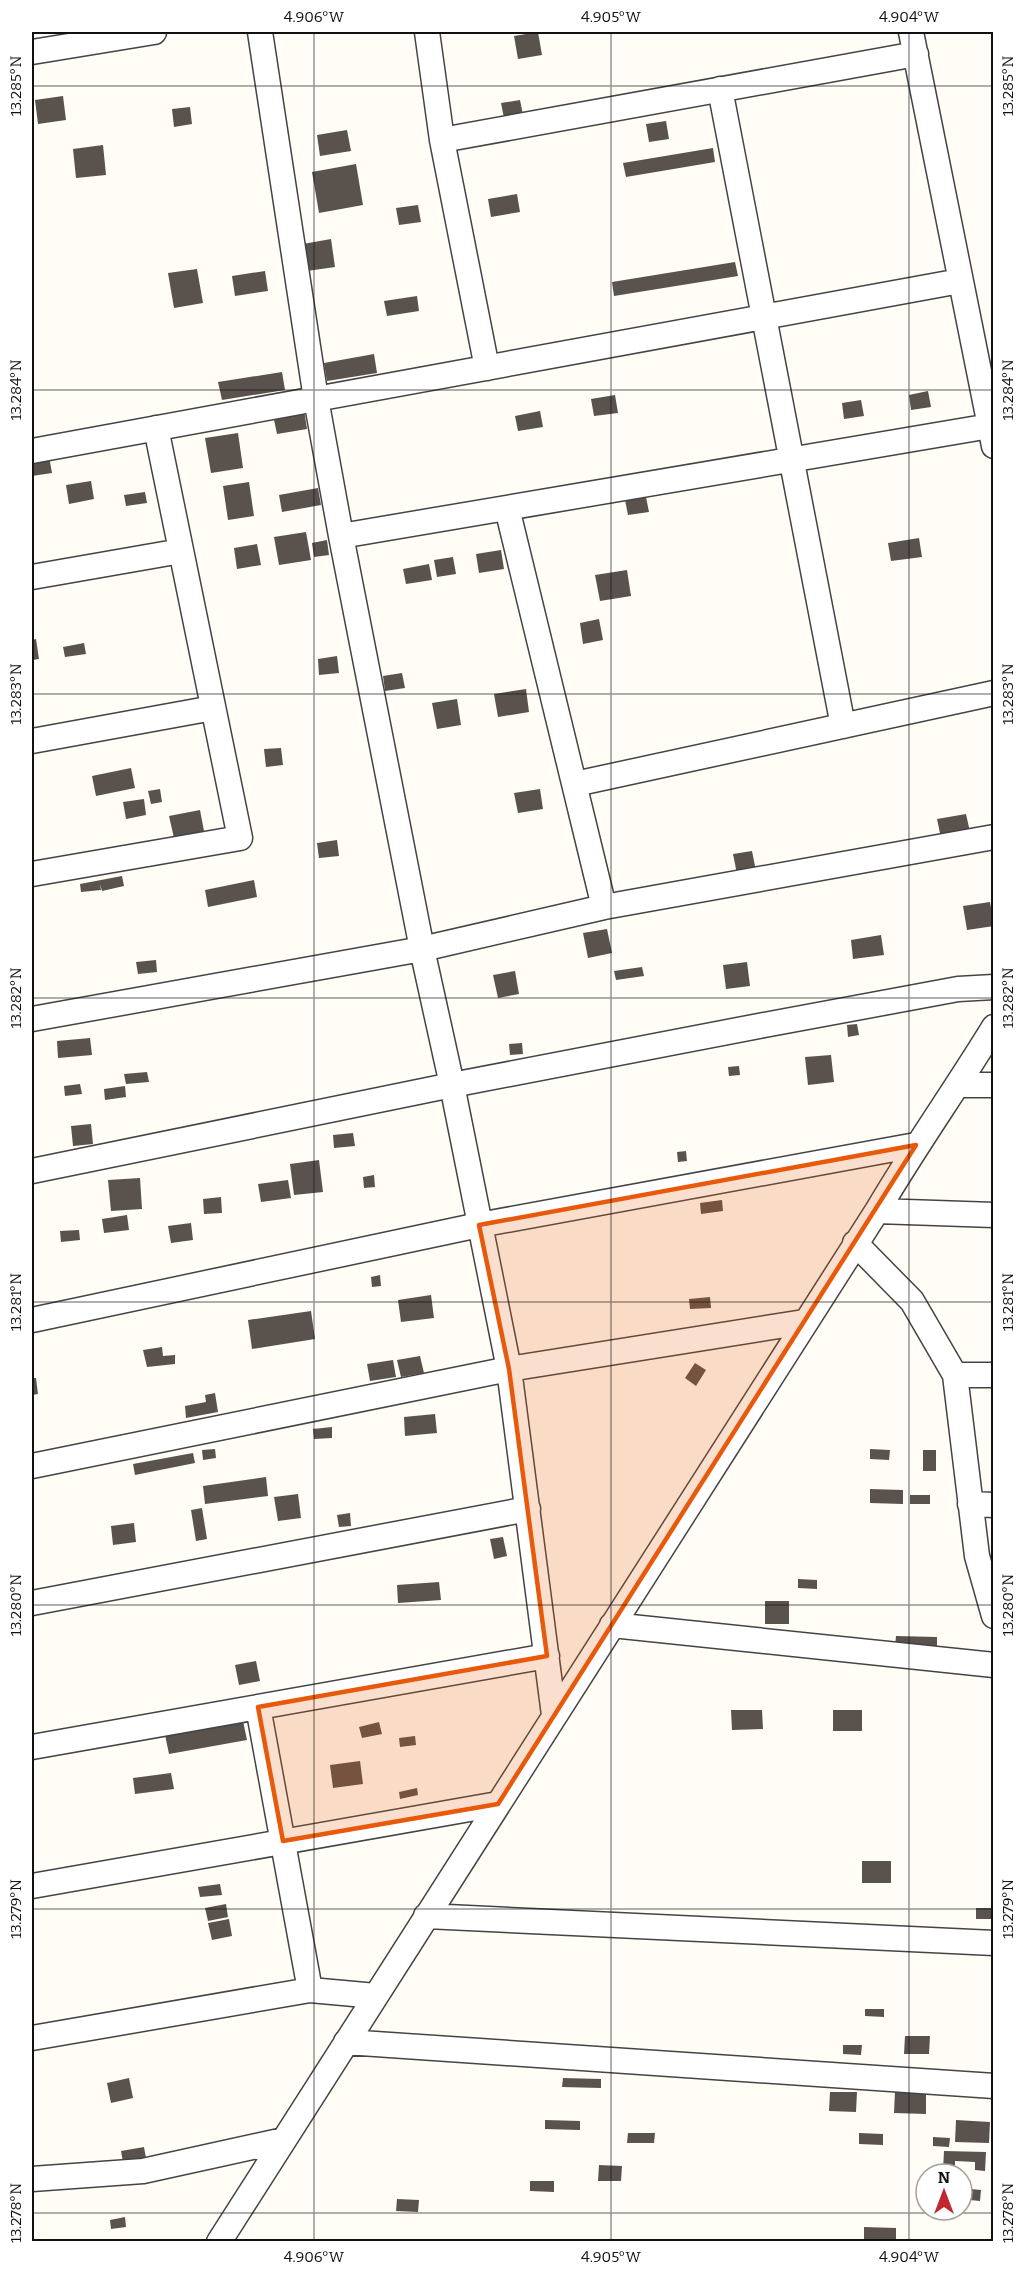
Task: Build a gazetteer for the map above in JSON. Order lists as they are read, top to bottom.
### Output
{
  "north": "top",
  "coordinates": [
    "4.906°W",
    "4.905°W",
    "4.904°W",
    "13.285°N",
    "13.284°N",
    "13.283°N",
    "13.282°N",
    "13.281°N",
    "13.280°N",
    "13.279°N",
    "13.278°N"
  ]
}
